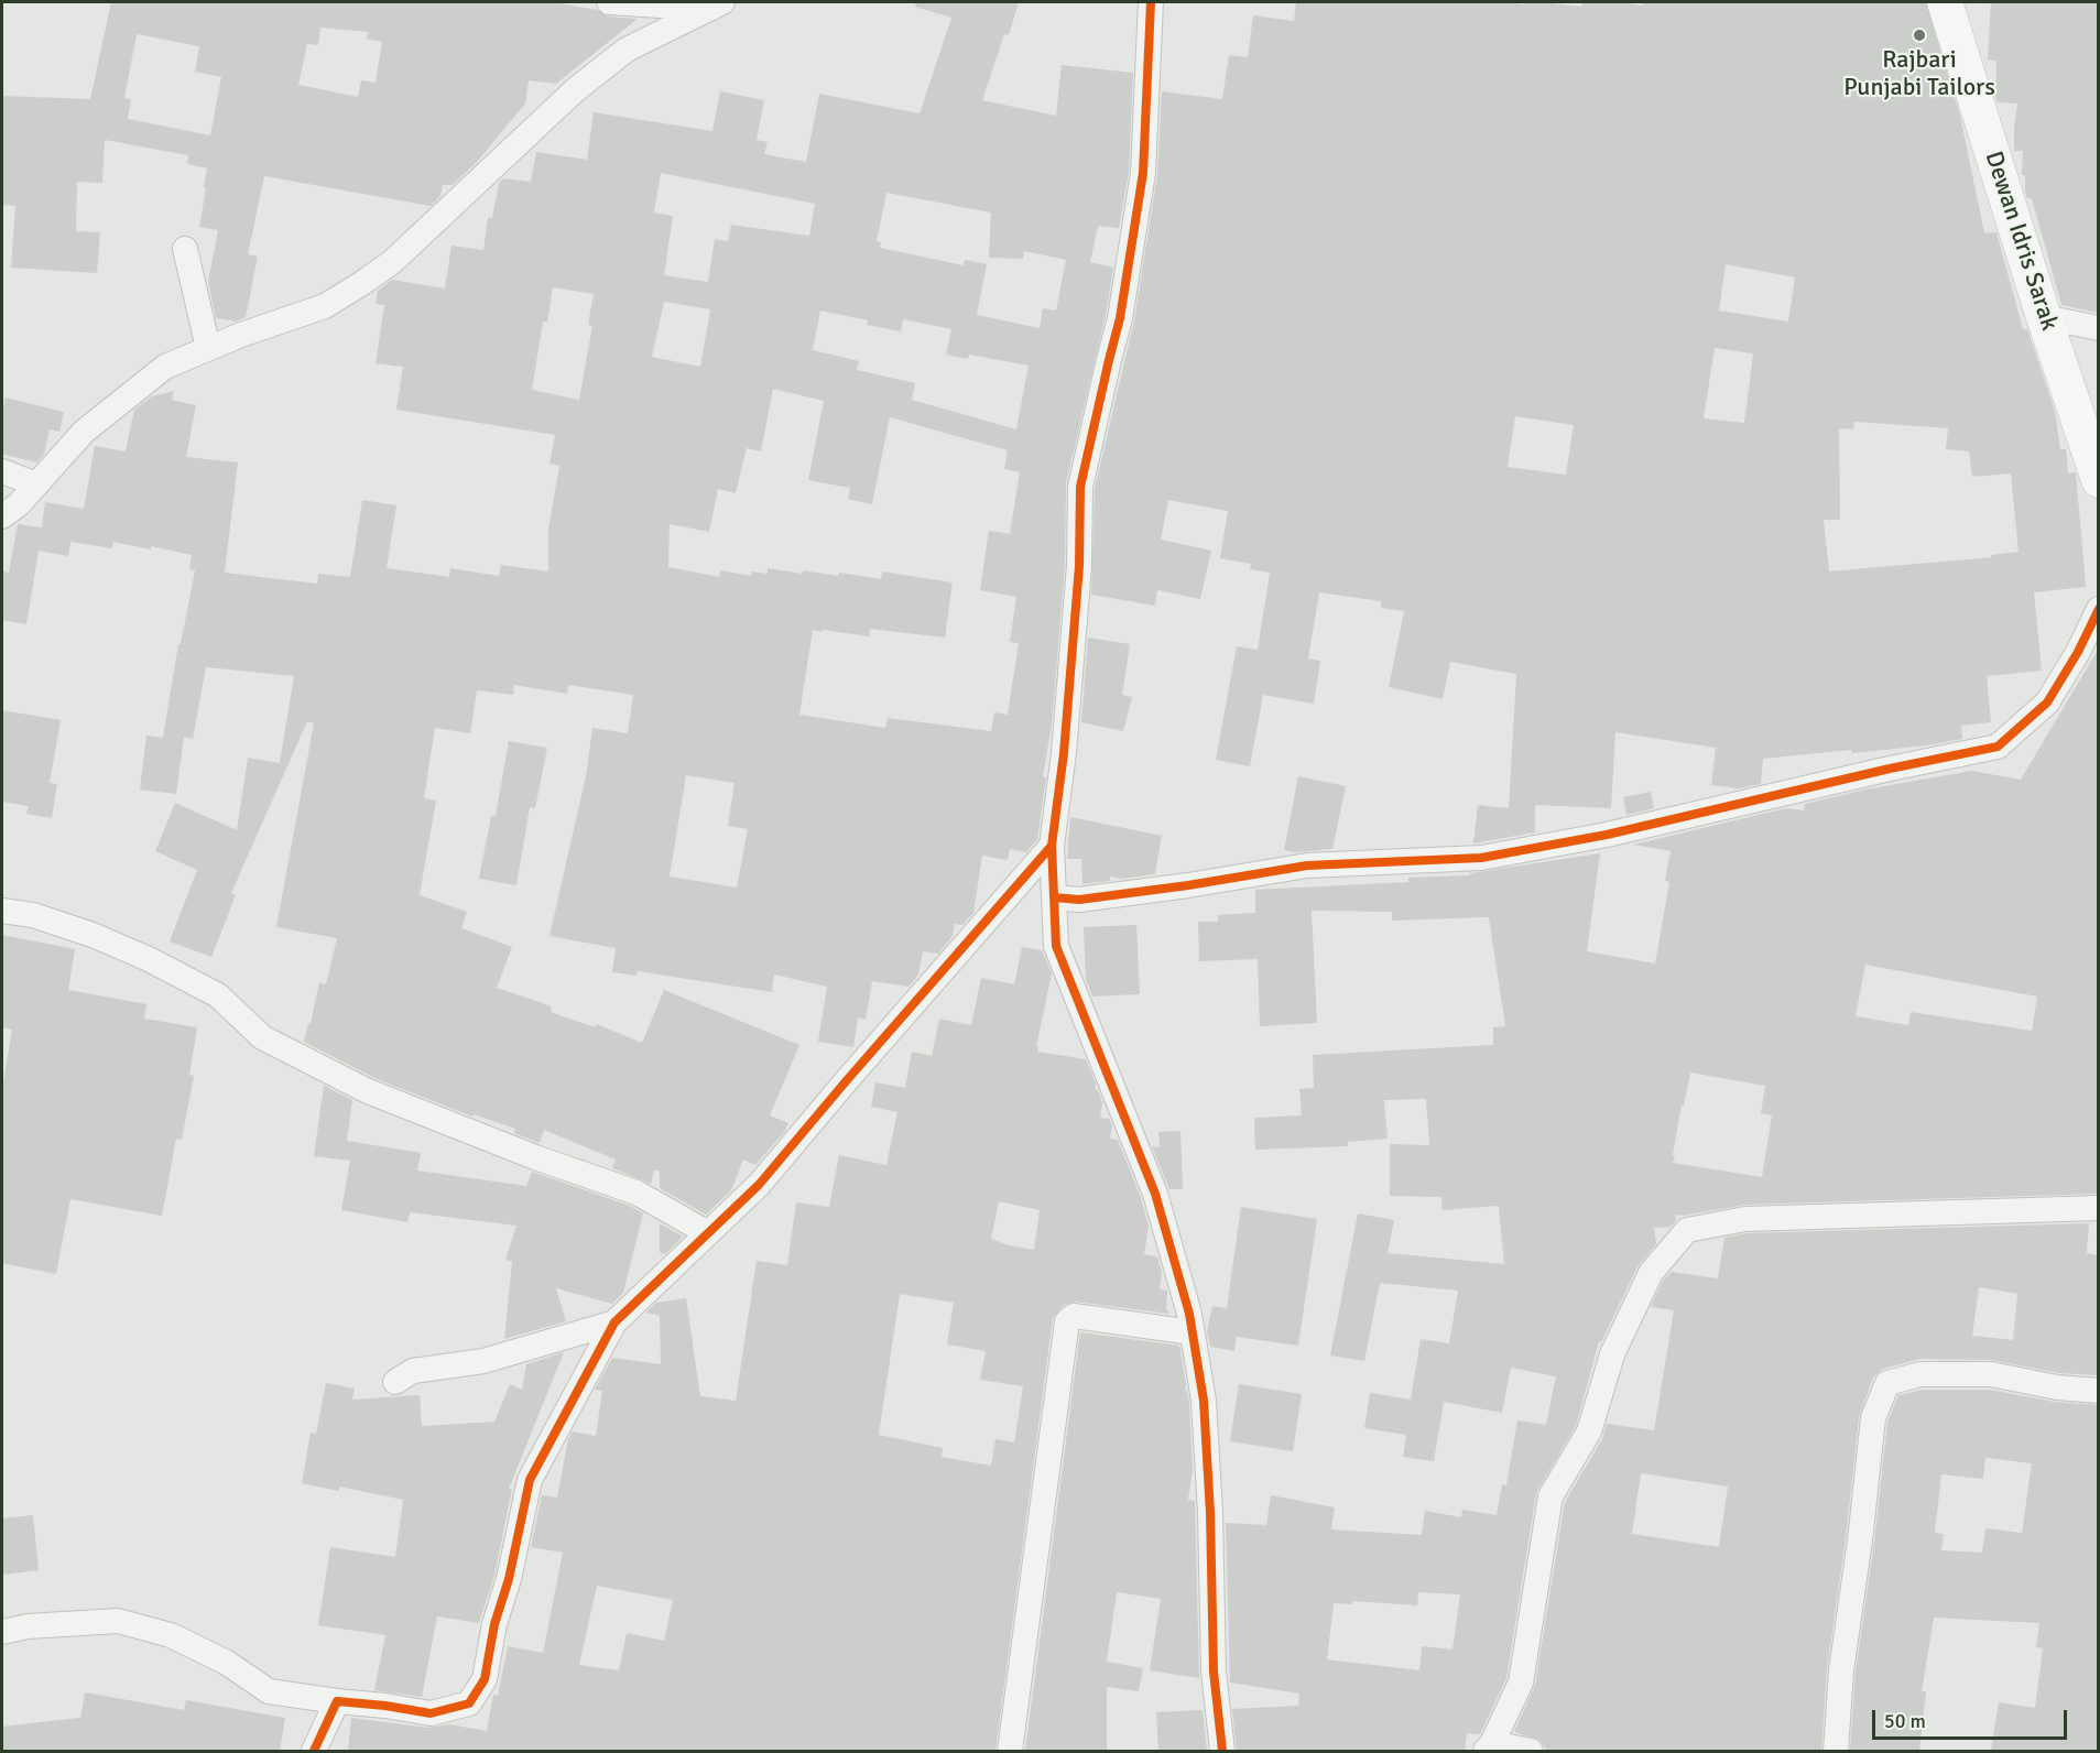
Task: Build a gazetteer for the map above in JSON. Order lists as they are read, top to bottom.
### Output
{
  "streets": {
    "main road": ["Dewan Idris Sarak"]
  },
  "places": ["Rajbari Punjabi Tailors"],
  "scale_bar": "50 m"
}
